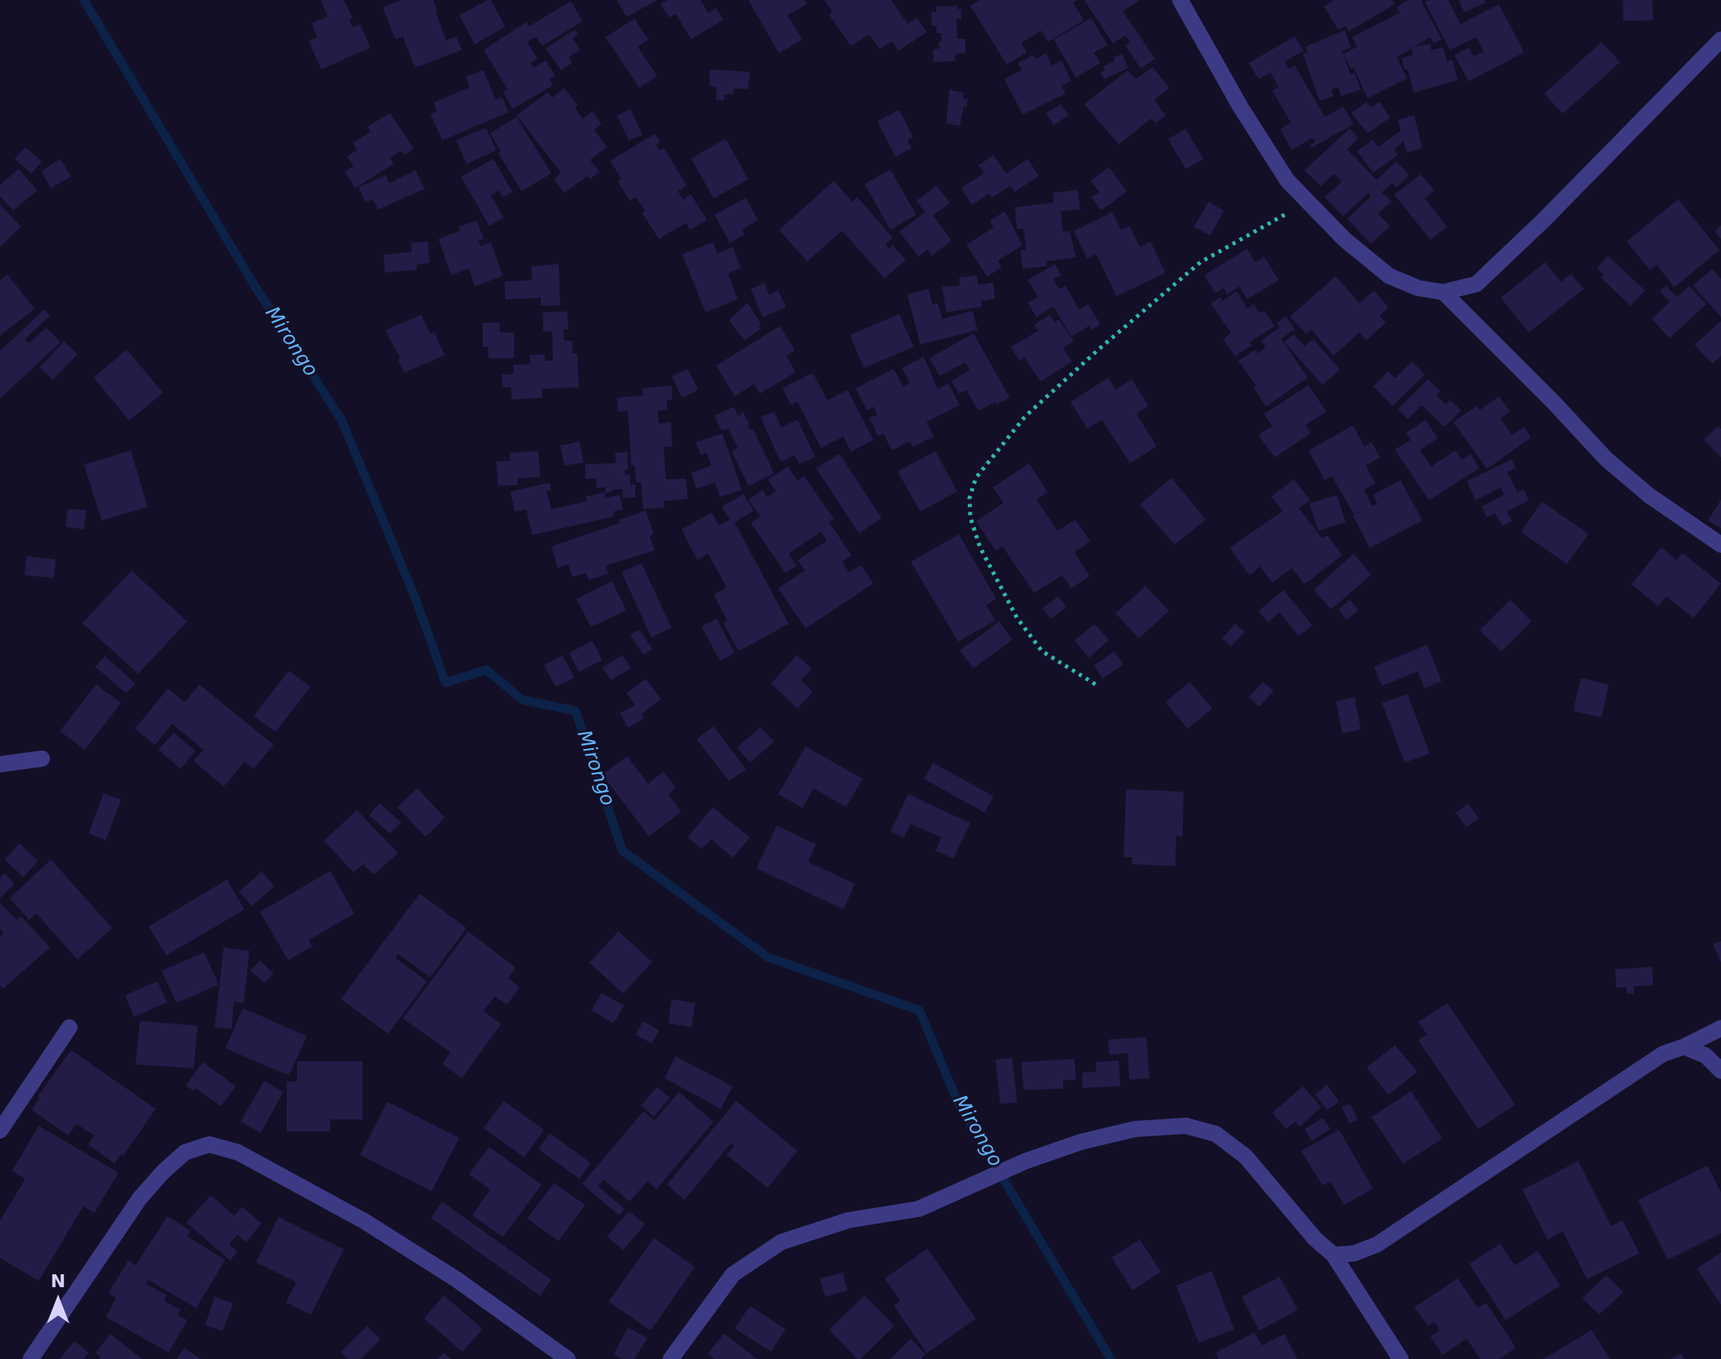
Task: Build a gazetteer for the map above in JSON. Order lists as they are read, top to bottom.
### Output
{
  "water": ["Mirongo"],
  "north": "top"
}
